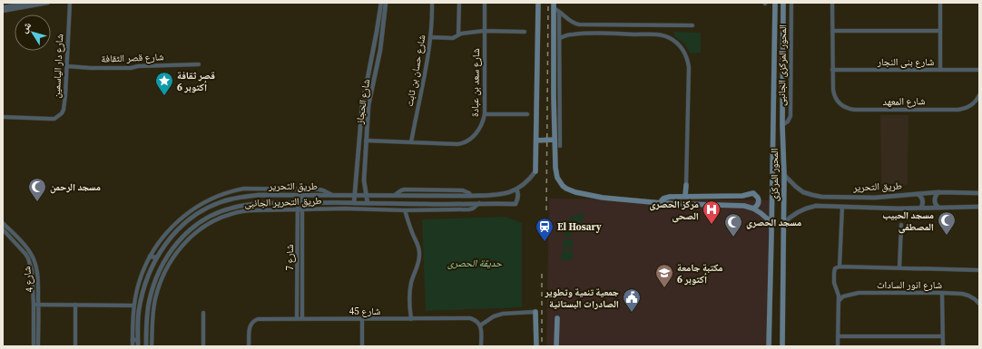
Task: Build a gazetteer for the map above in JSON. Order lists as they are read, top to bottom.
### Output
{
  "streets": {
    "main road": ["المحور المركزى"],
    "street": [
      "شارع قصر الثقافة",
      "شارع بنى النجار",
      "المحور المركزى الجانبى",
      "شارع دار الياسمين",
      "شارع حسان بن ثابت",
      "شارع سعد بن عبادة",
      "شارع الحجاز",
      "شارع المعهد",
      "طريق التحرير",
      "طريق التحرير الجانبى",
      "شارع 7",
      "شارع 4",
      "شارع انور السادات",
      "شارع 45"
    ]
  },
  "crossings": [
    ["شارع قصر الثقافة", "شارع دار الياسمين"],
    ["شارع بنى النجار", "شارع المعهد"],
    ["المحور المركزى الجانبى", "المحور المركزى"],
    ["شارع حسان بن ثابت", "شارع سعد بن عبادة"],
    ["شارع سعد بن عبادة", "شارع الحجاز"],
    ["شارع الحجاز", "طريق التحرير"],
    ["المحور المركزى", "طريق التحرير"],
    ["طريق التحرير", "طريق التحرير الجانبى"],
    ["طريق التحرير", "شارع 7"],
    ["طريق التحرير الجانبى", "شارع 7"],
    ["شارع 7", "شارع 45"]
  ],
  "parks": ["حديقة الحصرى"],
  "places": {
    "place": ["قصر ثقافة 6 أكتوبر"],
    "mosque": ["مسجد الرحمن", "مسجد الحبيب المصطفى", "مسجد الحصري"],
    "hospital": ["مركز الحصرى الصحى"],
    "station": ["El Hosary"],
    "school or university": ["مكتبة جامعة 6 أكتوبر"],
    "public building": ["جمعية تنمية وتطوير الصادرات البستانية"]
  },
  "north": "top left"
}
